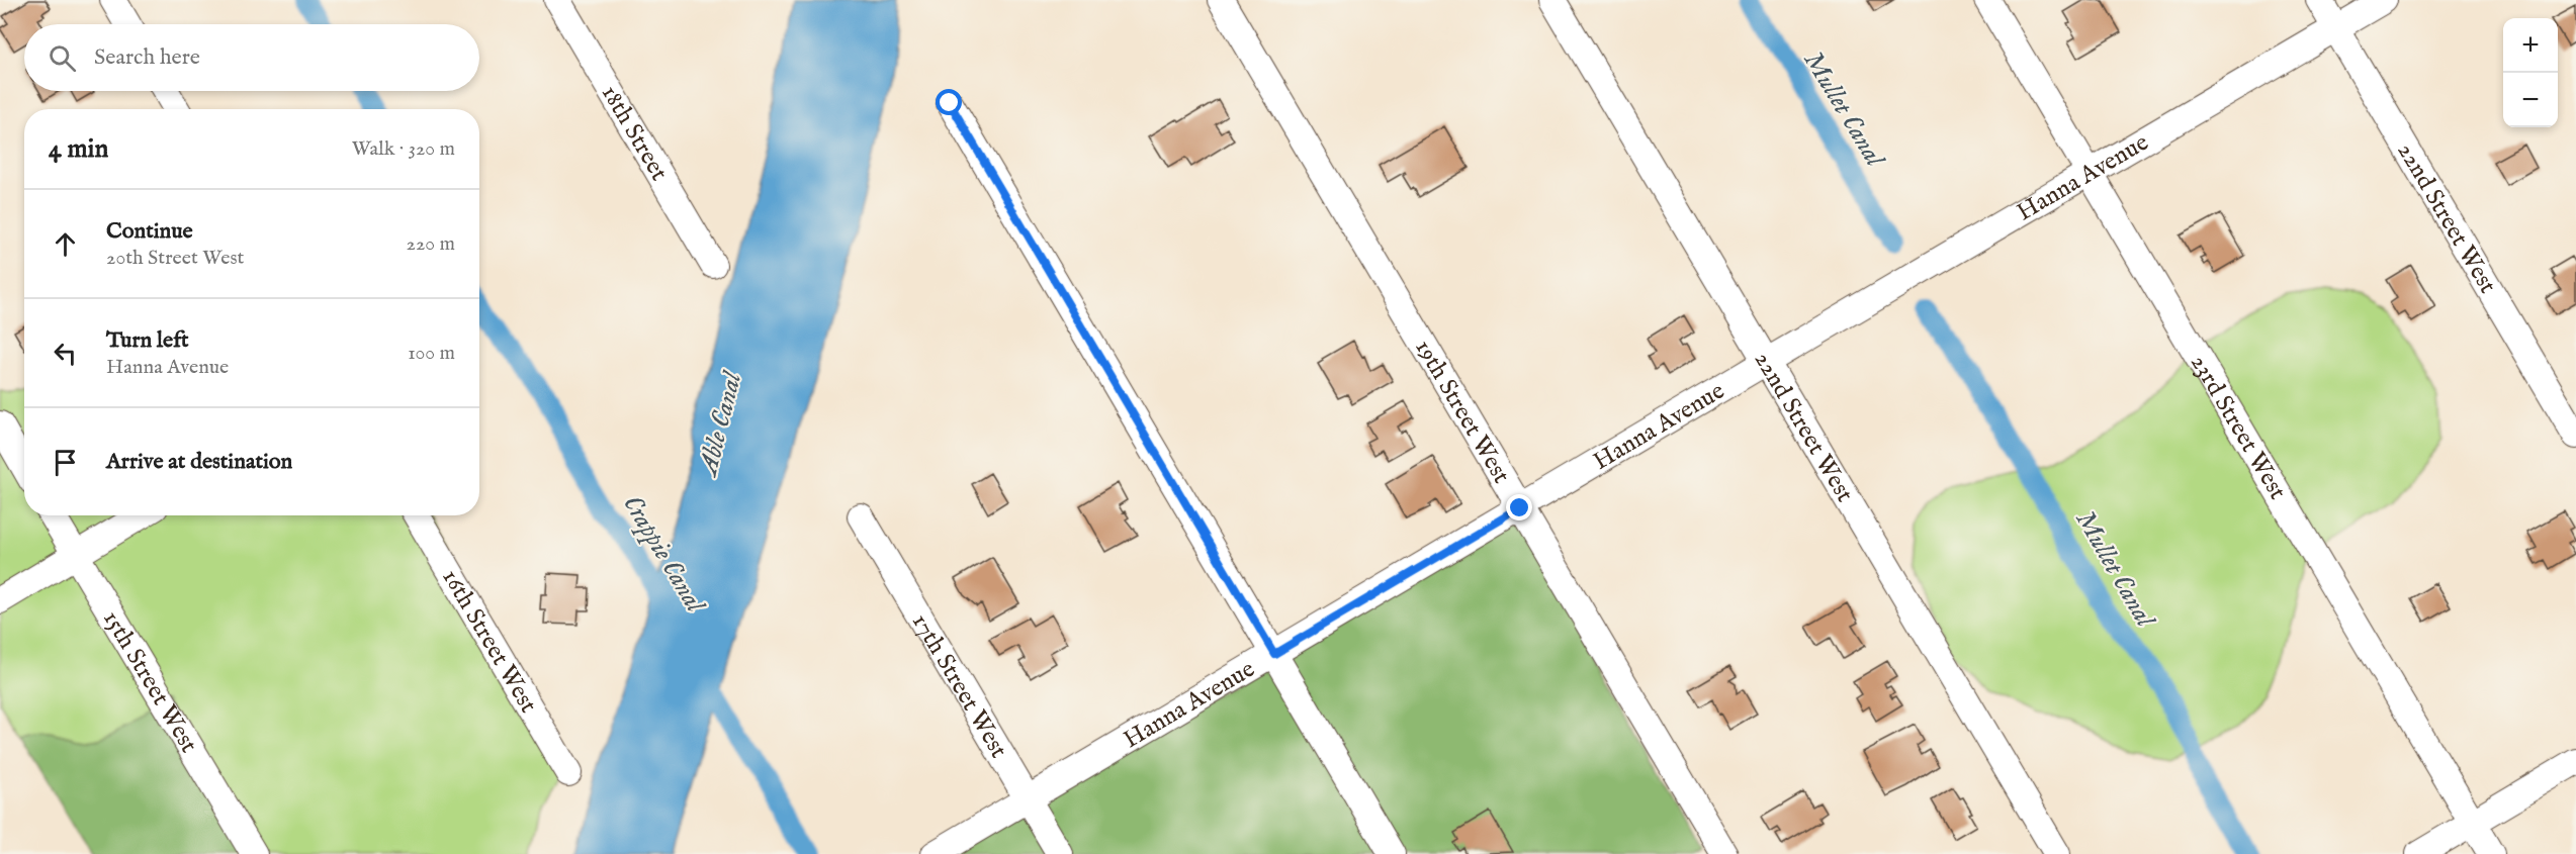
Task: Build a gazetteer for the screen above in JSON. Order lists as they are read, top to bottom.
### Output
{
  "streets": {
    "street": [
      "18th Street",
      "Hanna Avenue",
      "22nd Street West",
      "19th Street West",
      "23rd Street West",
      "16th Street West",
      "15th Street West",
      "17th Street West"
    ]
  },
  "crossings": [
    ["Hanna Avenue", "22nd Street West"],
    ["Hanna Avenue", "19th Street West"],
    ["Hanna Avenue", "23rd Street West"],
    ["Hanna Avenue", "17th Street West"]
  ],
  "water": ["Mullet Canal", "Able Canal", "Crappie Canal"],
  "page": {
    "map_buttons": ["+", "−"],
    "search": "Search here",
    "heading": ["4 min", "Walk · 320 m"],
    "list": [
      ["Continue", "20th Street West", "220 m"],
      ["Turn left", "Hanna Avenue", "100 m"],
      "Arrive at destination"
    ]
  }
}
